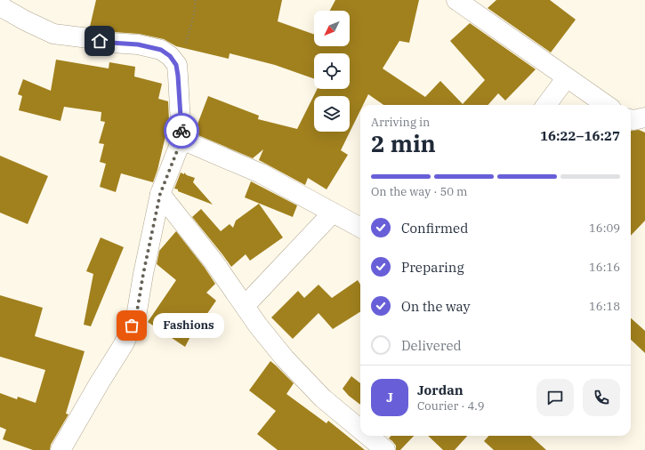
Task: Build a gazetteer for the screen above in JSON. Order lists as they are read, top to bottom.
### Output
{
  "places": ["Fashions"],
  "north": "bottom left",
  "page": {
    "heading": ["2 min", "Arriving in", "16:22–16:27"],
    "panel": ["Jordan", "Courier · 4.9"],
    "bar": "On the way · 50 m",
    "list": [
      ["Confirmed", "16:09"],
      ["Preparing", "16:16"],
      ["On the way", "16:18"],
      "Delivered"
    ],
    "bubble": "Fashions",
    "round": "J"
  }
}
